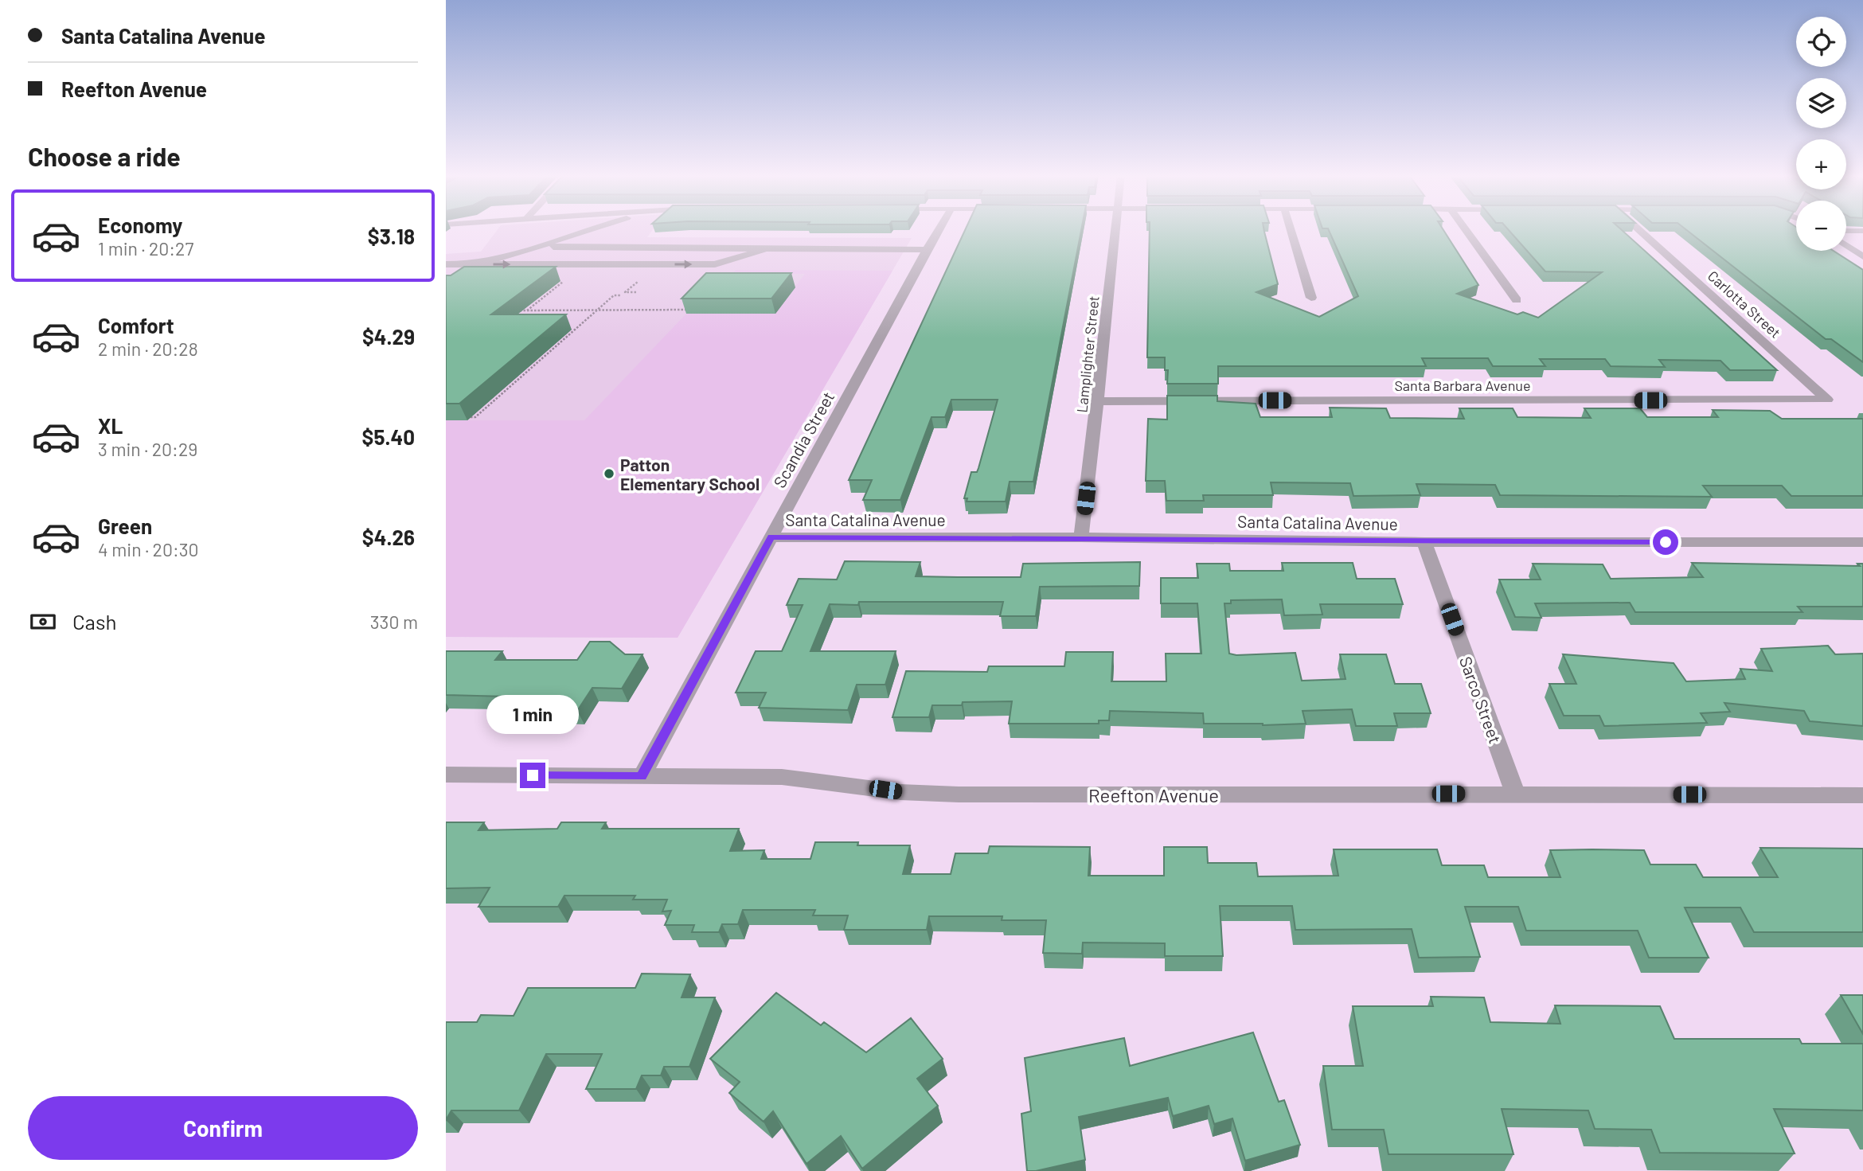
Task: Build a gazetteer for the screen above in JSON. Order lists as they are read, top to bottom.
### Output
{
  "streets": {
    "street": [
      "Carlotta Street",
      "Lamplighter Street",
      "Santa Barbara Avenue",
      "Scandia Street",
      "Santa Catalina Avenue",
      "Sarco Street",
      "Reefton Avenue"
    ]
  },
  "crossings": [
    ["Carlotta Street", "Santa Barbara Avenue"],
    ["Lamplighter Street", "Santa Barbara Avenue"],
    ["Lamplighter Street", "Santa Catalina Avenue"],
    ["Scandia Street", "Santa Catalina Avenue"],
    ["Scandia Street", "Reefton Avenue"],
    ["Santa Catalina Avenue", "Sarco Street"],
    ["Sarco Street", "Reefton Avenue"]
  ],
  "places": ["Patton Elementary School"],
  "page": {
    "banner": ["Santa Catalina Avenue", "Reefton Avenue"],
    "map_buttons": ["+", "−"],
    "heading": "Choose a ride",
    "list": [
      {
        "name": "Economy",
        "note": "1 min · 20:27",
        "value": "$3.18"
      },
      {
        "name": "Comfort",
        "note": "2 min · 20:28",
        "value": "$4.29"
      },
      {
        "name": "XL",
        "note": "3 min · 20:29",
        "value": "$5.40"
      },
      {
        "name": "Green",
        "note": "4 min · 20:30",
        "value": "$4.26"
      }
    ],
    "pay": ["Cash", "330 m"],
    "bubble": "1 min",
    "buttons": "Confirm"
  }
}
